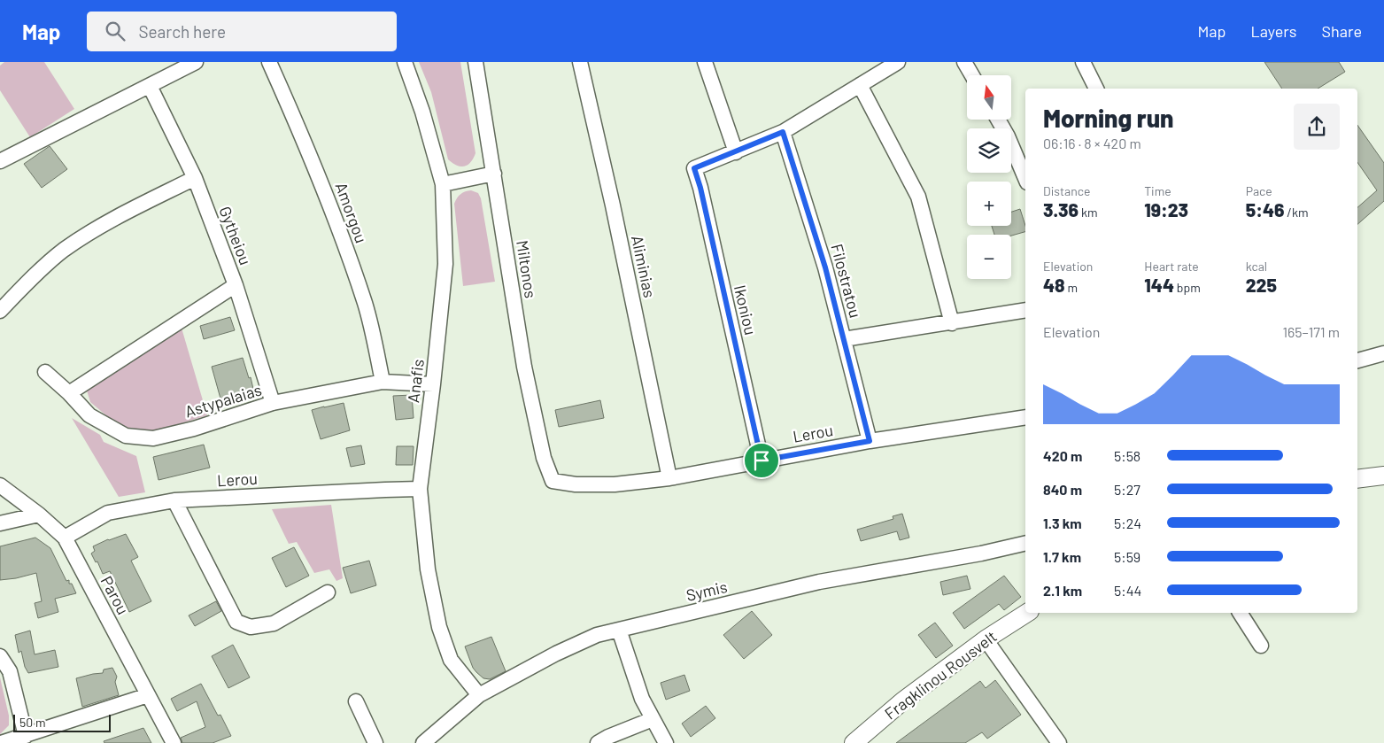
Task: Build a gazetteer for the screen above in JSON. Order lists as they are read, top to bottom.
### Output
{
  "streets": {
    "main road": ["Fragklinou Rousvelt"],
    "street": [
      "Amorgou",
      "Gytheiou",
      "Aliminias",
      "Miltonos",
      "Filostratou",
      "Ikoniou",
      "Anafis",
      "Astypalaias",
      "Lerou",
      "Symis",
      "Parou"
    ]
  },
  "crossings": [
    ["Amorgou", "Astypalaias"],
    ["Gytheiou", "Astypalaias"],
    ["Aliminias", "Lerou"],
    ["Miltonos", "Lerou"],
    ["Filostratou", "Lerou"],
    ["Ikoniou", "Lerou"],
    ["Anafis", "Astypalaias"],
    ["Anafis", "Lerou"],
    ["Anafis", "Symis"],
    ["Lerou", "Parou"]
  ],
  "scale_bar": "50 m",
  "north": "top",
  "page": {
    "header": "Map",
    "search": "Search here",
    "nav": ["Map", "Layers", "Share"],
    "map_buttons": ["+", "−"],
    "heading": ["Morning run", "06:16 · 8 × 420 m"],
    "stats": [
      ["Distance", "3.36 km"],
      ["Time", "19:23"],
      ["Pace", "5:46 /km"],
      ["Elevation", "48 m"],
      ["Heart rate", "144 bpm"],
      ["kcal", "225"]
    ],
    "chart": ["Elevation", "165–171 m"],
    "list": [
      {
        "name": "420 m",
        "note": "5:58"
      },
      {
        "name": "840 m",
        "note": "5:27"
      },
      {
        "name": "1.3 km",
        "note": "5:24"
      },
      {
        "name": "1.7 km",
        "note": "5:59"
      },
      {
        "name": "2.1 km",
        "note": "5:44"
      }
    ],
    "scale": "50 m"
  }
}
